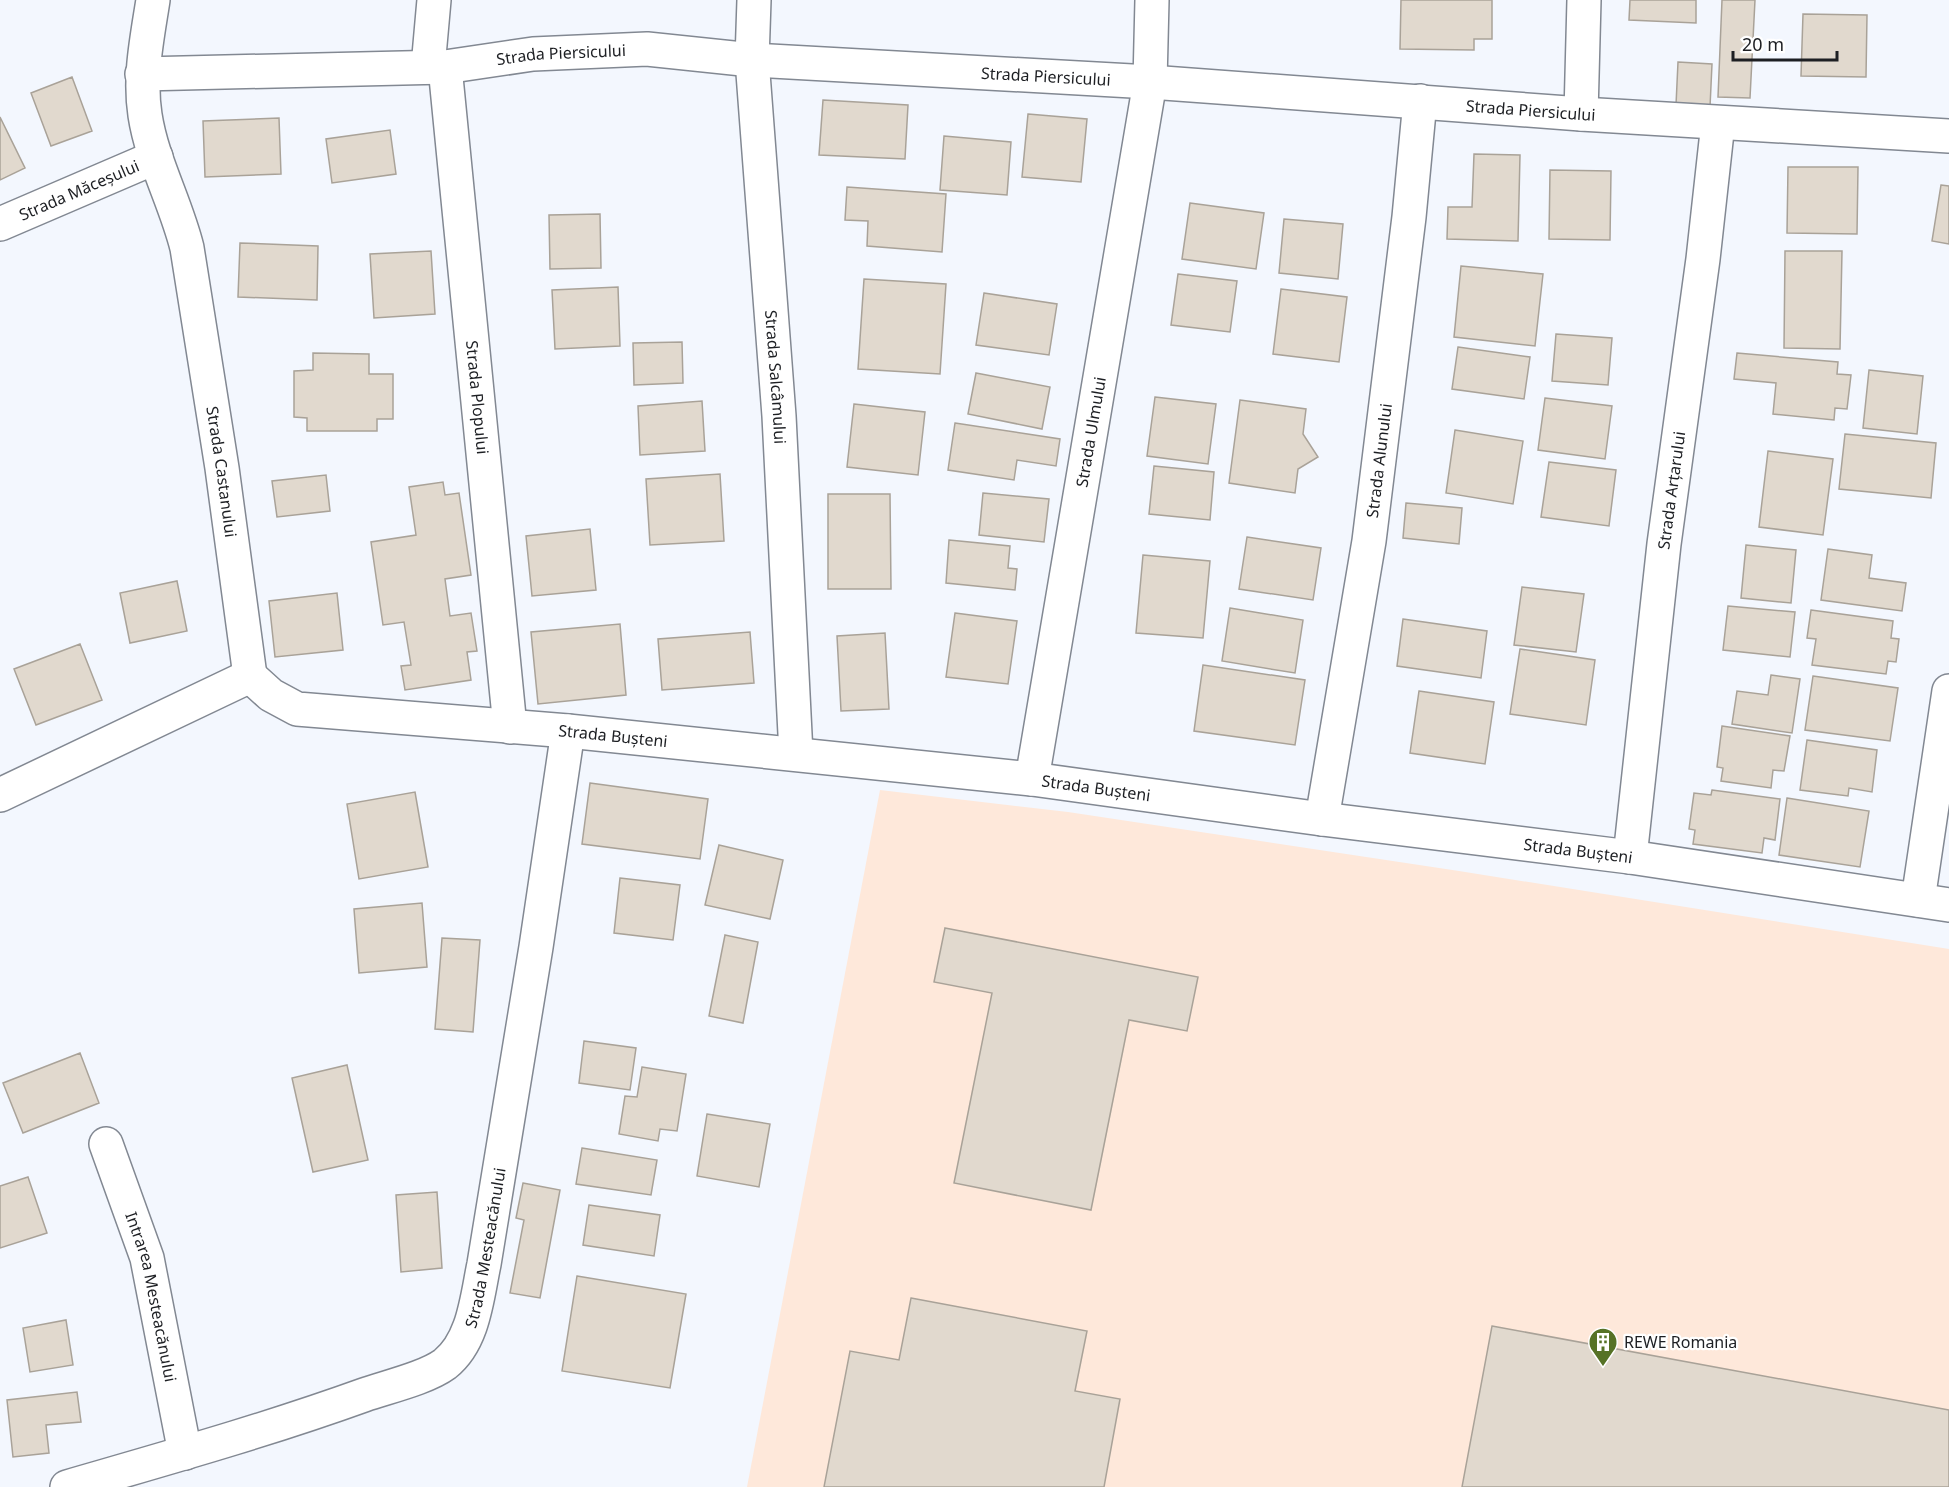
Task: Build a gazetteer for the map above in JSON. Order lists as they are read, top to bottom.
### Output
{
  "streets": {
    "street": [
      "Strada Piersicului",
      "Strada Măceșului",
      "Strada Salcâmului",
      "Strada Plopului",
      "Strada Ulmului",
      "Strada Alunului",
      "Strada Castanului",
      "Strada Arțarului",
      "Strada Bușteni",
      "Strada Mesteacănului",
      "Intrarea Mesteacănului"
    ]
  },
  "crossings": [
    ["Strada Piersicului", "Strada Salcâmului"],
    ["Strada Piersicului", "Strada Plopului"],
    ["Strada Piersicului", "Strada Ulmului"],
    ["Strada Piersicului", "Strada Alunului"],
    ["Strada Piersicului", "Strada Castanului"],
    ["Strada Piersicului", "Strada Arțarului"],
    ["Strada Măceșului", "Strada Castanului"],
    ["Strada Salcâmului", "Strada Bușteni"],
    ["Strada Plopului", "Strada Bușteni"],
    ["Strada Ulmului", "Strada Bușteni"],
    ["Strada Alunului", "Strada Bușteni"],
    ["Strada Castanului", "Strada Bușteni"],
    ["Strada Arțarului", "Strada Bușteni"],
    ["Strada Bușteni", "Strada Mesteacănului"],
    ["Strada Mesteacănului", "Intrarea Mesteacănului"]
  ],
  "places": {
    "building": ["REWE Romania"]
  },
  "scale_bar": "20 m"
}
